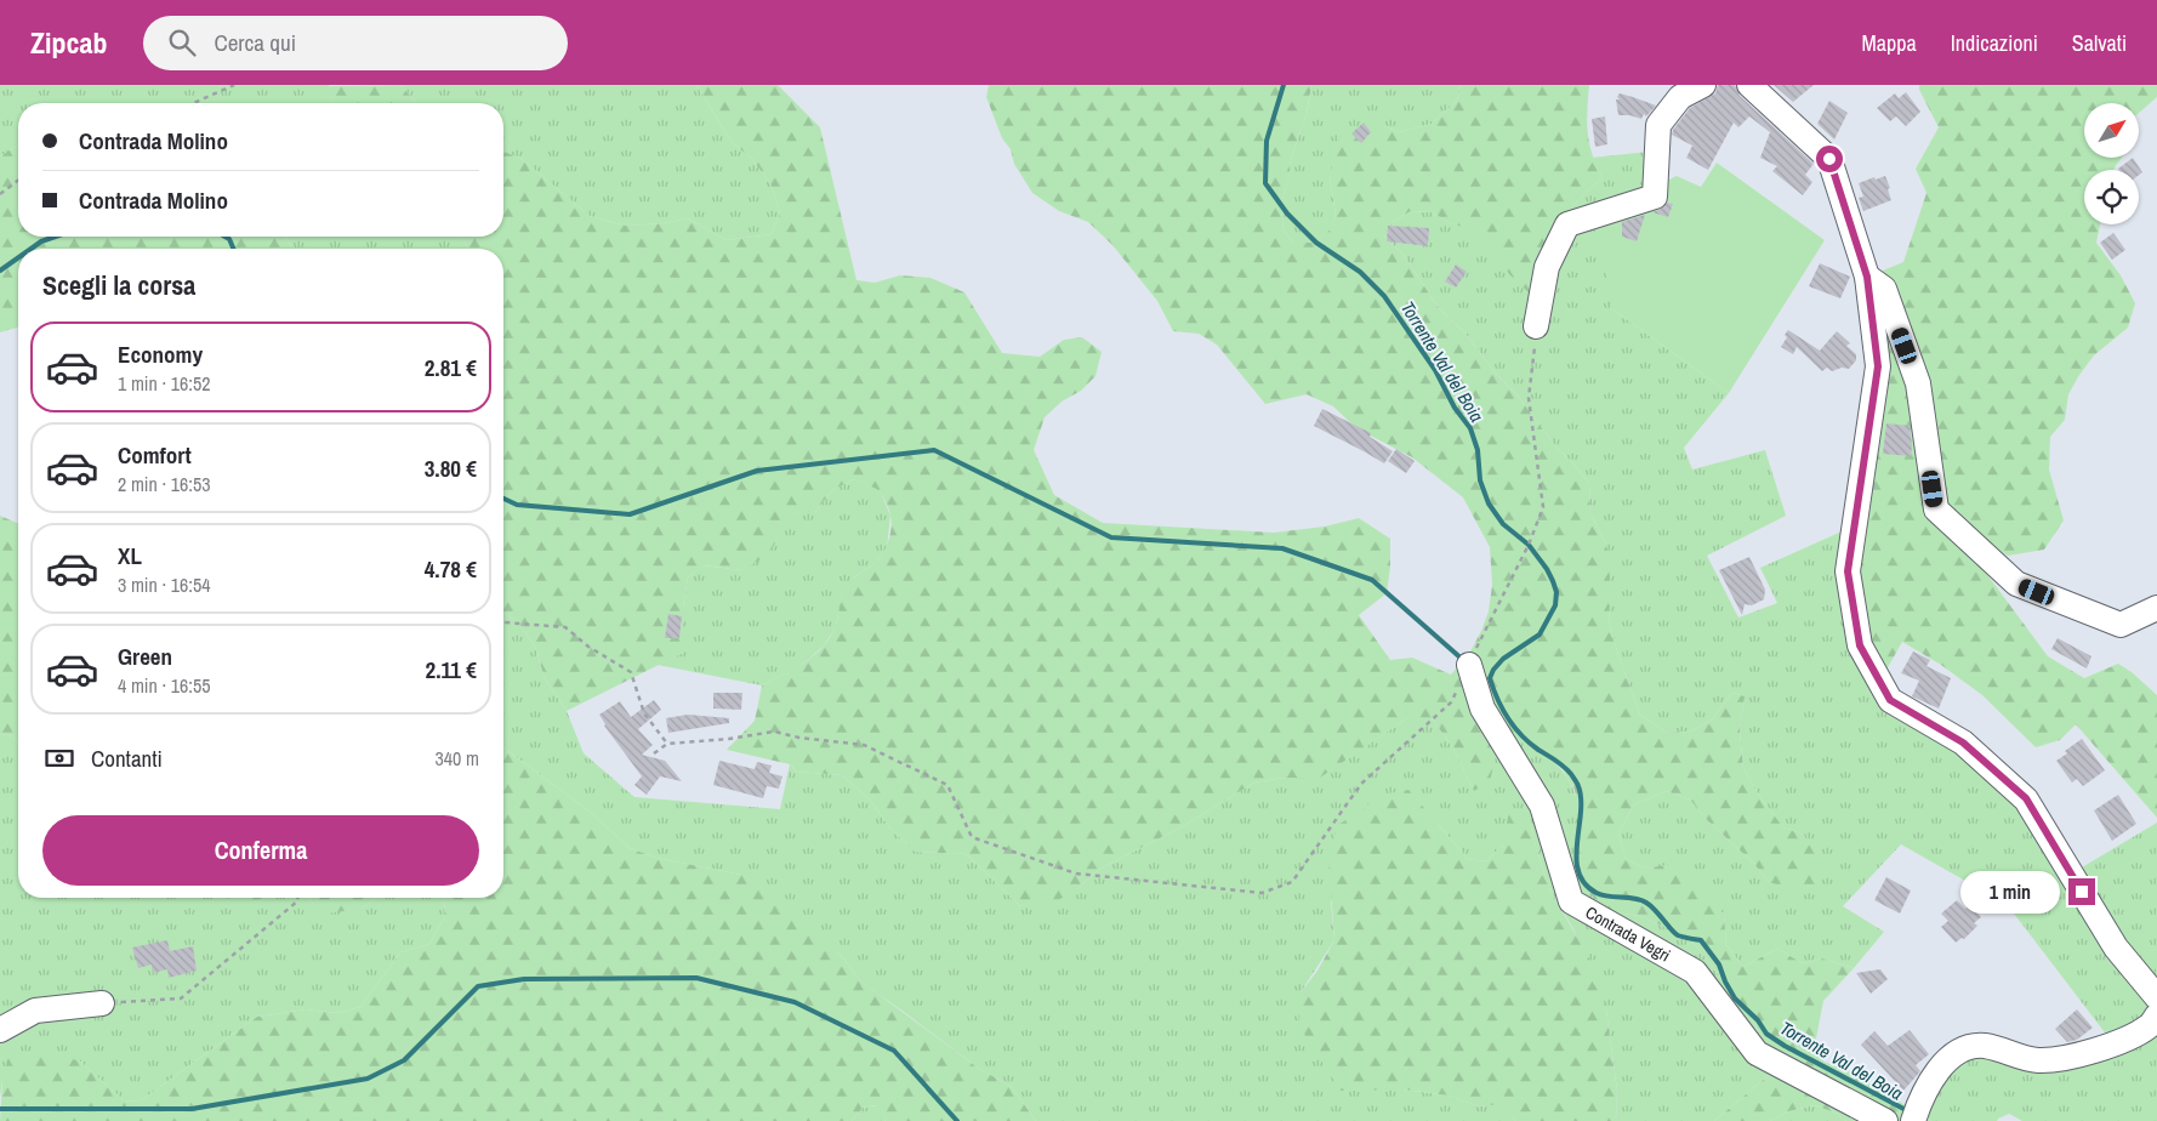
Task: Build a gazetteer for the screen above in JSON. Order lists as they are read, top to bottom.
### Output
{
  "streets": {
    "street": ["Contrada Vegri"]
  },
  "water": ["Torrente Val del Boia"],
  "north": "top right",
  "page": {
    "header": "Zipcab",
    "search": "Cerca qui",
    "nav": ["Mappa", "Indicazioni", "Salvati"],
    "banner": ["Contrada Molino", "Contrada Molino"],
    "heading": "Scegli la corsa",
    "list": [
      {
        "name": "Economy",
        "note": "1 min · 16:52",
        "value": "2.81 €"
      },
      {
        "name": "Comfort",
        "note": "2 min · 16:53",
        "value": "3.80 €"
      },
      {
        "name": "XL",
        "note": "3 min · 16:54",
        "value": "4.78 €"
      },
      {
        "name": "Green",
        "note": "4 min · 16:55",
        "value": "2.11 €"
      }
    ],
    "pay": ["Contanti", "340 m"],
    "buttons": "Conferma",
    "bubble": "1 min"
  }
}
